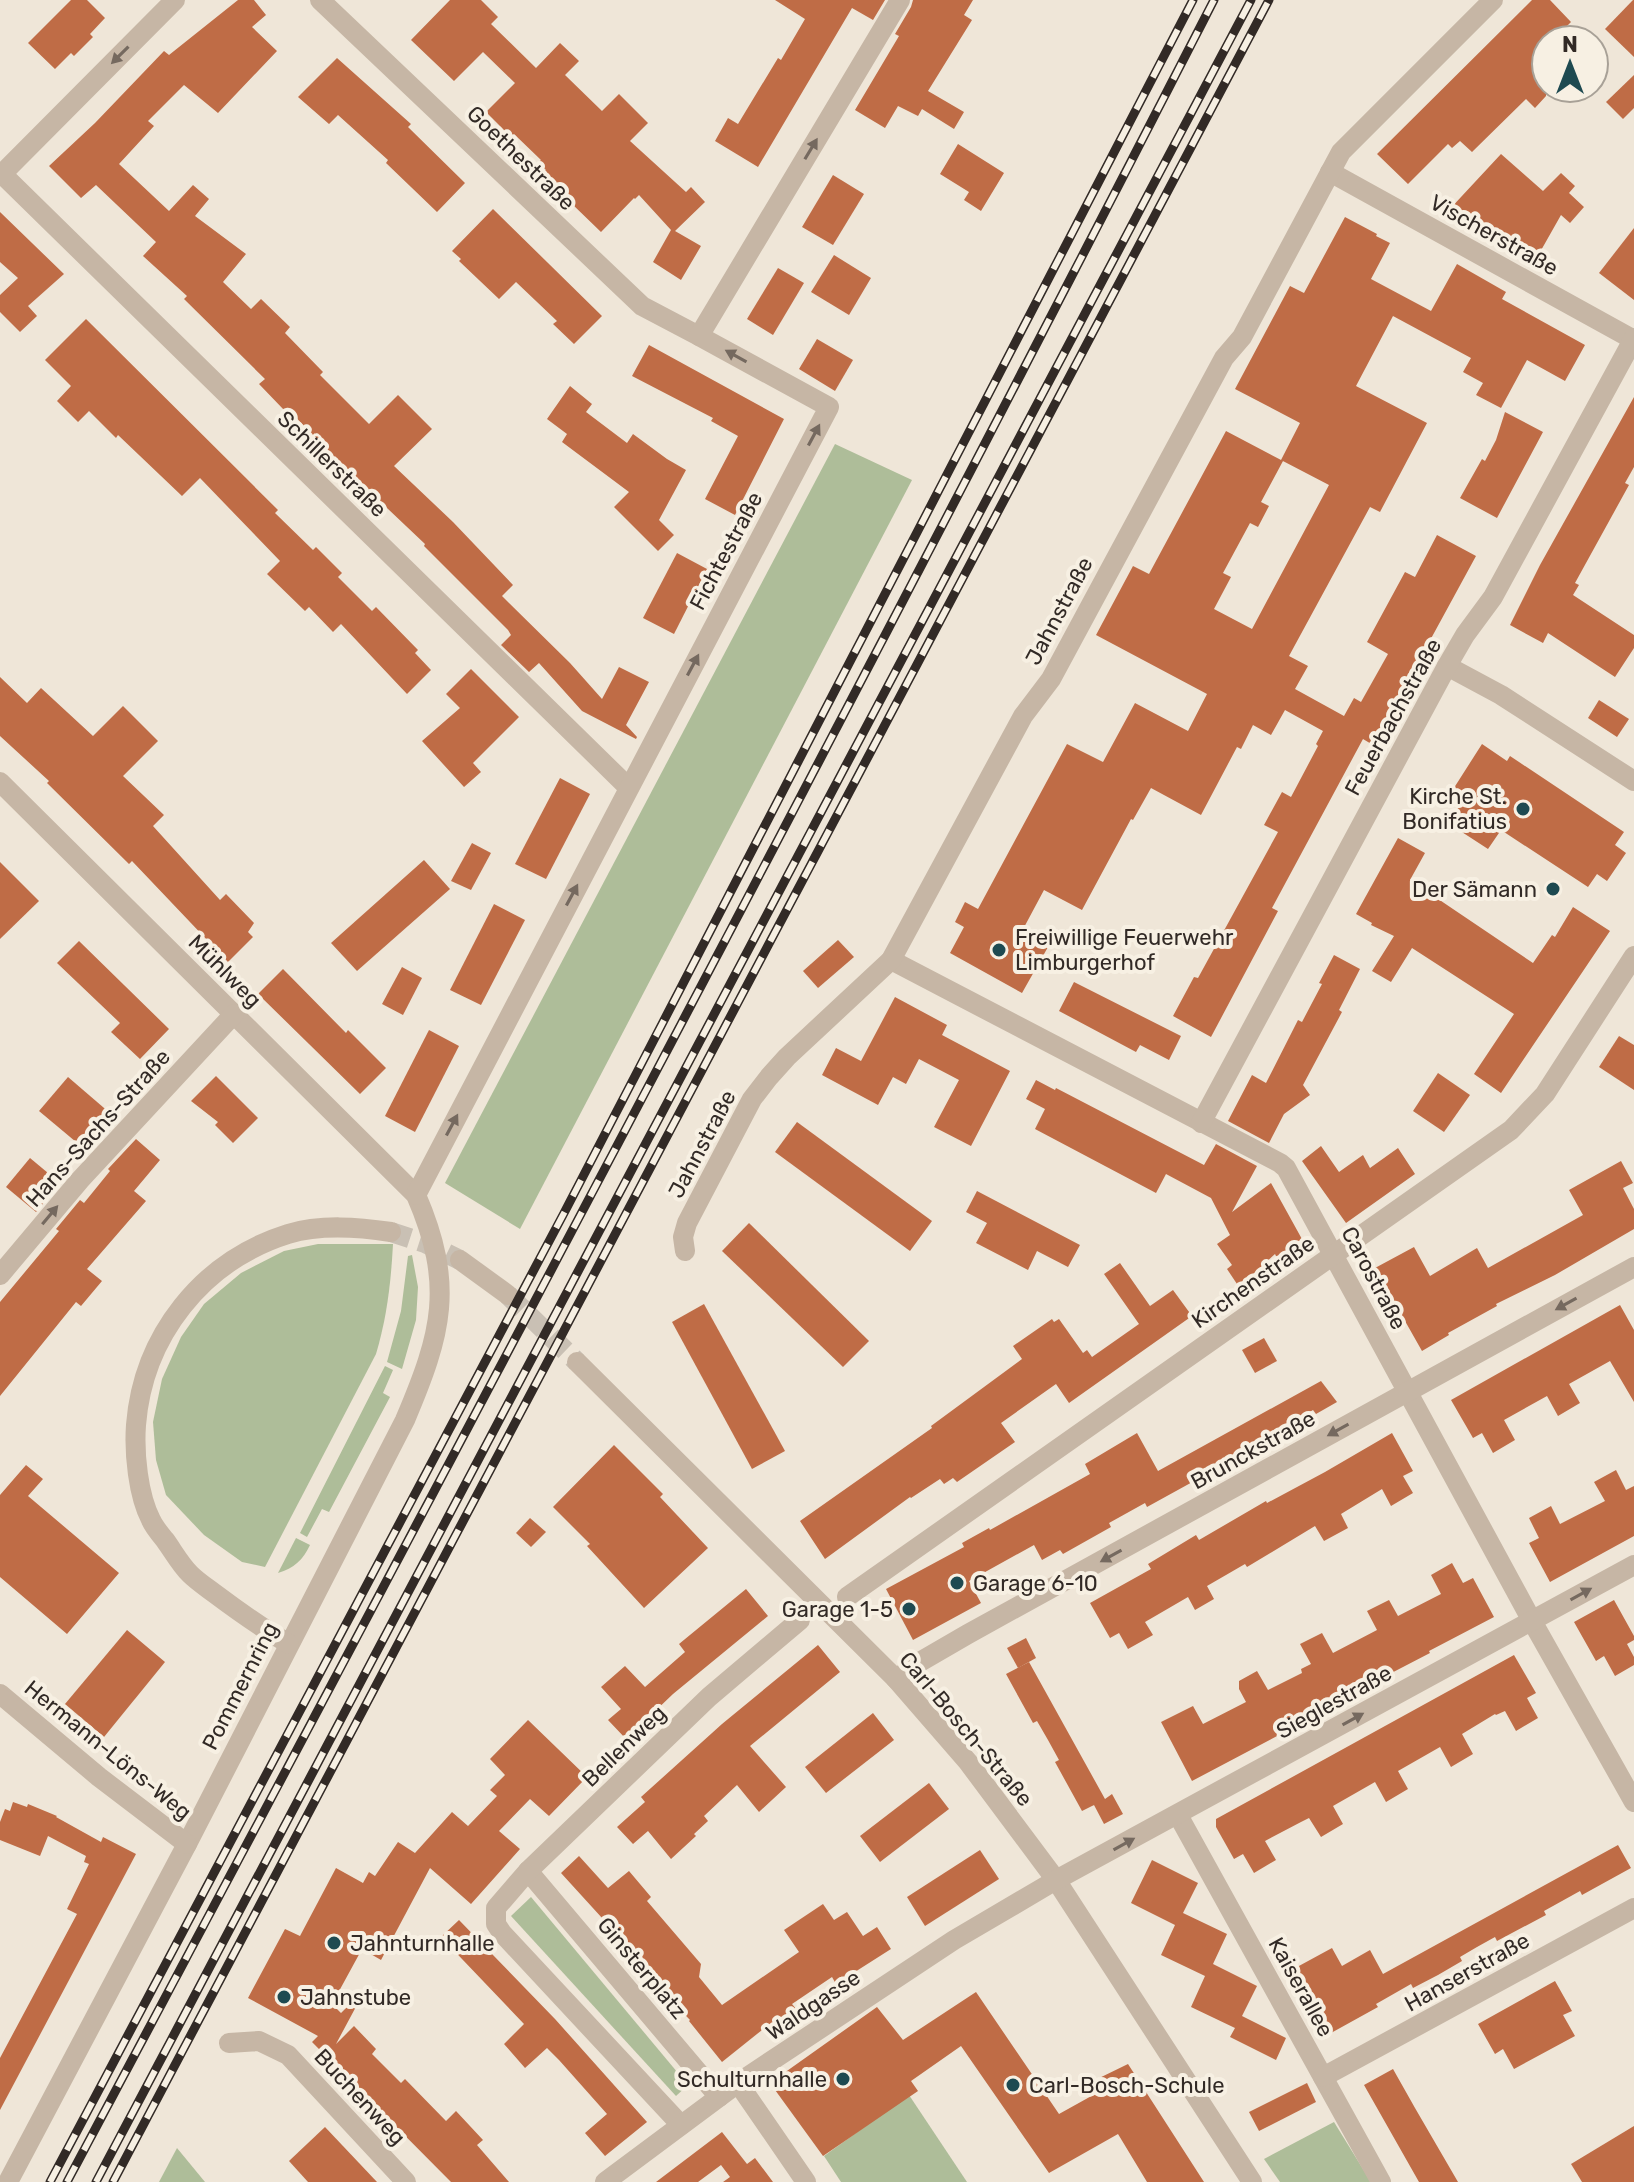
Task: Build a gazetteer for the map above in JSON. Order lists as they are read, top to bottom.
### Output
{
  "streets": {
    "street": [
      "Goethestraße",
      "Vischerstraße",
      "Schillerstraße",
      "Fichtestraße",
      "Jahnstraße",
      "Feuerbachstraße",
      "Mühlweg",
      "Hans-Sachs-Straße",
      "Carostraße",
      "Kirchenstraße",
      "Brunckstraße",
      "Pommernring",
      "Sieglestraße",
      "Carl-Bosch-Straße",
      "Bellenweg",
      "Hermann-Löns-Weg",
      "Ginsterplatz",
      "Hanserstraße",
      "Kaiserallee",
      "Waldgasse",
      "Buchenweg"
    ]
  },
  "crossings": [
    ["Goethestraße", "Fichtestraße"],
    ["Vischerstraße", "Jahnstraße"],
    ["Vischerstraße", "Feuerbachstraße"],
    ["Schillerstraße", "Fichtestraße"],
    ["Fichtestraße", "Mühlweg"],
    ["Fichtestraße", "Pommernring"],
    ["Jahnstraße", "Carostraße"],
    ["Feuerbachstraße", "Carostraße"],
    ["Mühlweg", "Hans-Sachs-Straße"],
    ["Mühlweg", "Pommernring"],
    ["Carostraße", "Kirchenstraße"],
    ["Carostraße", "Brunckstraße"],
    ["Carostraße", "Sieglestraße"],
    ["Brunckstraße", "Carl-Bosch-Straße"],
    ["Pommernring", "Hermann-Löns-Weg"],
    ["Sieglestraße", "Carl-Bosch-Straße"],
    ["Sieglestraße", "Kaiserallee"],
    ["Sieglestraße", "Waldgasse"],
    ["Carl-Bosch-Straße", "Waldgasse"],
    ["Bellenweg", "Ginsterplatz"],
    ["Bellenweg", "Waldgasse"],
    ["Ginsterplatz", "Waldgasse"],
    ["Hanserstraße", "Kaiserallee"]
  ],
  "one_way": [
    "Fichtestraße",
    "Hans-Sachs-Straße",
    "Brunckstraße",
    "Sieglestraße"
  ],
  "places": [
    "Kirche St. Bonifatius",
    "Der Sämann",
    "Freiwillige Feuerwehr Limburgerhof",
    "Garage 6-10",
    "Garage 1-5",
    "Jahnturnhalle",
    "Jahnstube",
    "Schulturnhalle",
    "Carl-Bosch-Schule"
  ],
  "north": "top"
}
